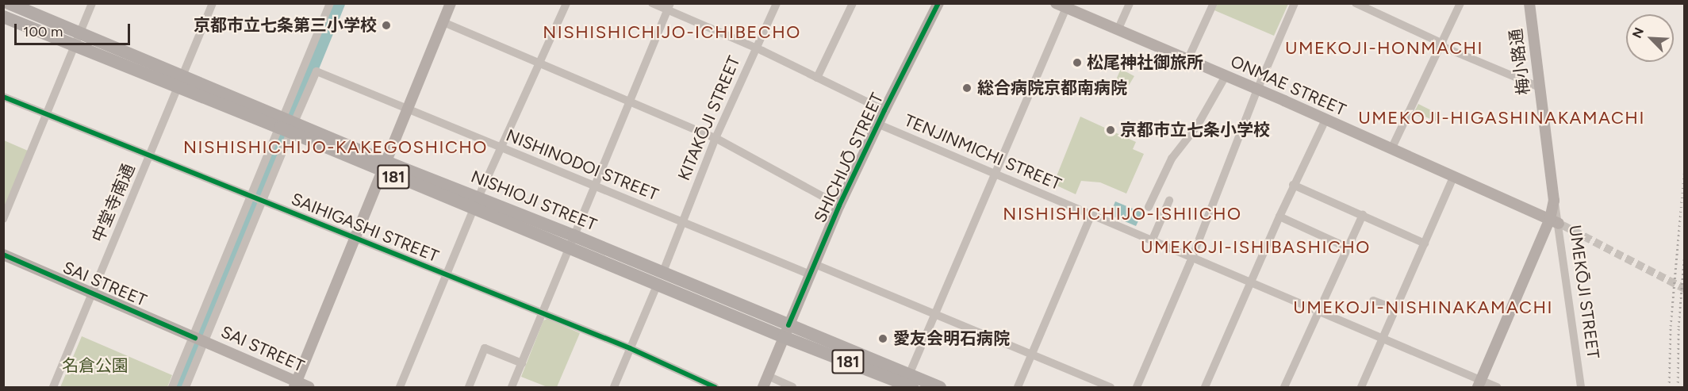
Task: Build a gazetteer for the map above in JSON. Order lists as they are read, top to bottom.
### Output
{
  "streets": {
    "main road": ["181", "NISHIOJI STREET"],
    "street": [
      "梅小路通",
      "ONMAE STREET",
      "KITAKŌJI STREET",
      "TENJINMICHI STREET",
      "SHICHIJŌ STREET",
      "NISHINODOI STREET",
      "中堂寺南通",
      "SAIHIGASHI STREET",
      "SAI STREET",
      "UMEKŌJI STREET"
    ]
  },
  "crossings": [
    ["梅小路通", "ONMAE STREET"],
    ["梅小路通", "TENJINMICHI STREET"],
    ["梅小路通", "UMEKŌJI STREET"],
    ["ONMAE STREET", "UMEKŌJI STREET"],
    ["KITAKŌJI STREET", "TENJINMICHI STREET"],
    ["KITAKŌJI STREET", "NISHINODOI STREET"],
    ["KITAKŌJI STREET", "NISHIOJI STREET"],
    ["KITAKŌJI STREET", "SAIHIGASHI STREET"],
    ["TENJINMICHI STREET", "SHICHIJŌ STREET"],
    ["SHICHIJŌ STREET", "NISHINODOI STREET"],
    ["SHICHIJŌ STREET", "NISHIOJI STREET"],
    ["NISHINODOI STREET", "NISHIOJI STREET"],
    ["NISHIOJI STREET", "中堂寺南通"],
    ["中堂寺南通", "SAIHIGASHI STREET"],
    ["中堂寺南通", "SAI STREET"]
  ],
  "districts": [
    "NISHISHICHIJO-ICHIBECHO",
    "UMEKOJI-HONMACHI",
    "UMEKOJI-HIGASHINAKAMACHI",
    "NISHISHICHIJO-KAKEGOSHICHO",
    "NISHISHICHIJO-ISHIICHO",
    "UMEKOJI-ISHIBASHICHO",
    "UMEKOJI-NISHINAKAMACHI"
  ],
  "parks": ["名倉公園"],
  "places": [
    "京都市立七条第三小学校",
    "松尾神社御旅所",
    "総合病院京都南病院",
    "京都市立七条小学校",
    "愛友会明石病院"
  ],
  "scale_bar": "100 m",
  "north": "top left"
}
